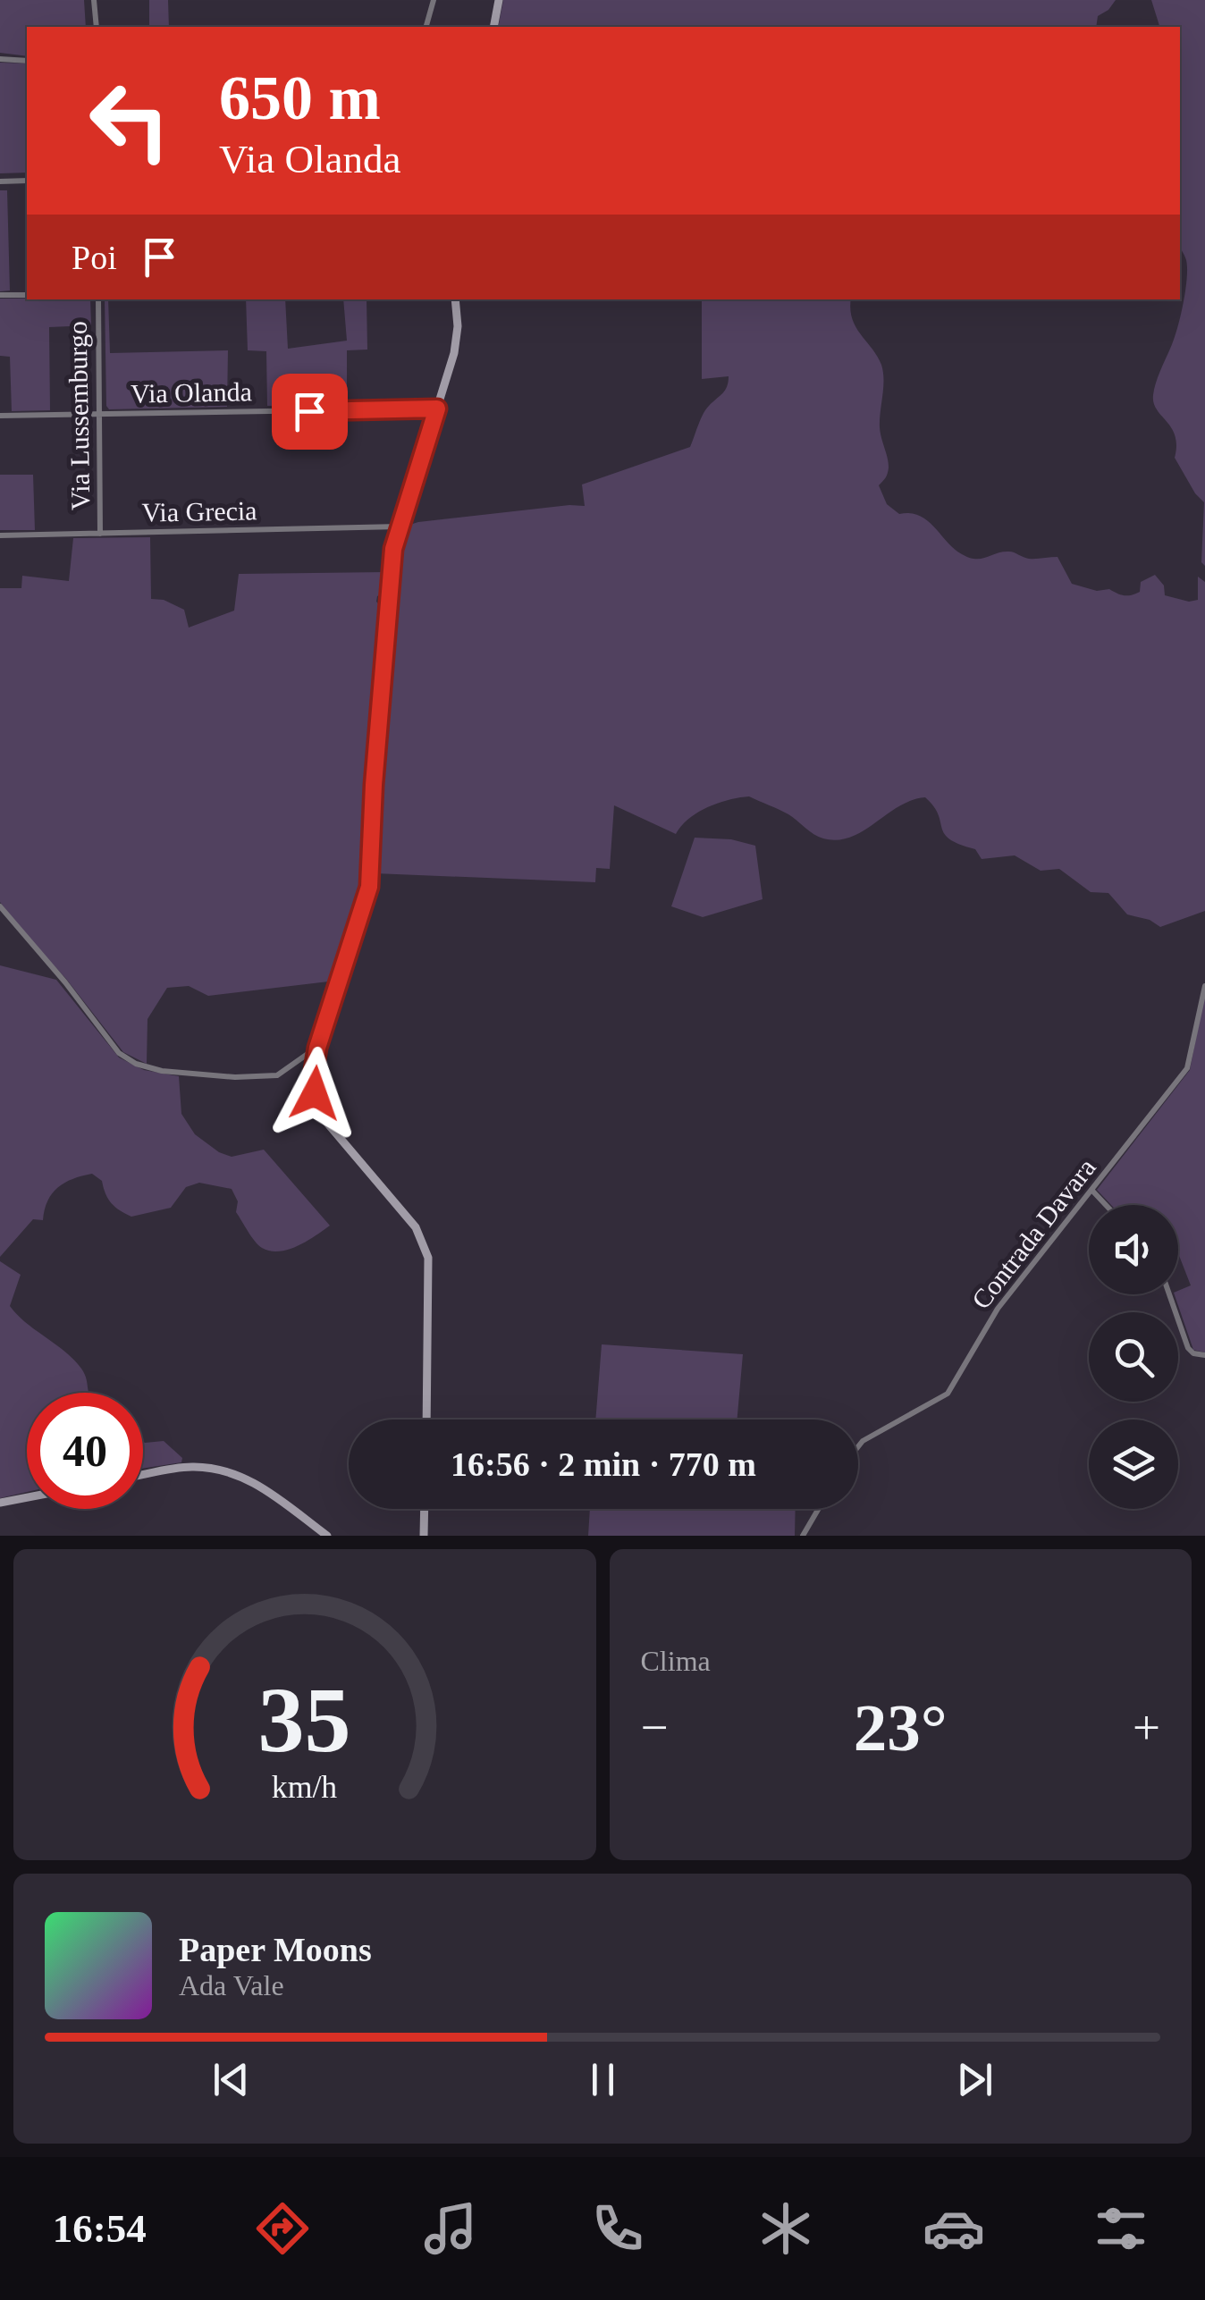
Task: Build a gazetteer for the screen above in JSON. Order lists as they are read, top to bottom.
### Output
{
  "streets": {
    "street": [
      "Via Olanda",
      "Via Lussemburgo",
      "Via Grecia",
      "Contrada Davara"
    ]
  },
  "crossings": [
    ["Via Olanda", "Via Lussemburgo"],
    ["Via Lussemburgo", "Via Grecia"]
  ],
  "page": {
    "turn": ["650 m", "Via Olanda"],
    "then": "Poi",
    "limit": "40",
    "trip": "16:56 · 2 min · 770 m",
    "tile": "Clima",
    "heat": ["−", "23°", "+"],
    "song": ["Paper Moons", "Ada Vale"],
    "tabs": "16:54",
    "gauge": ["35", "km/h"]
  }
}
